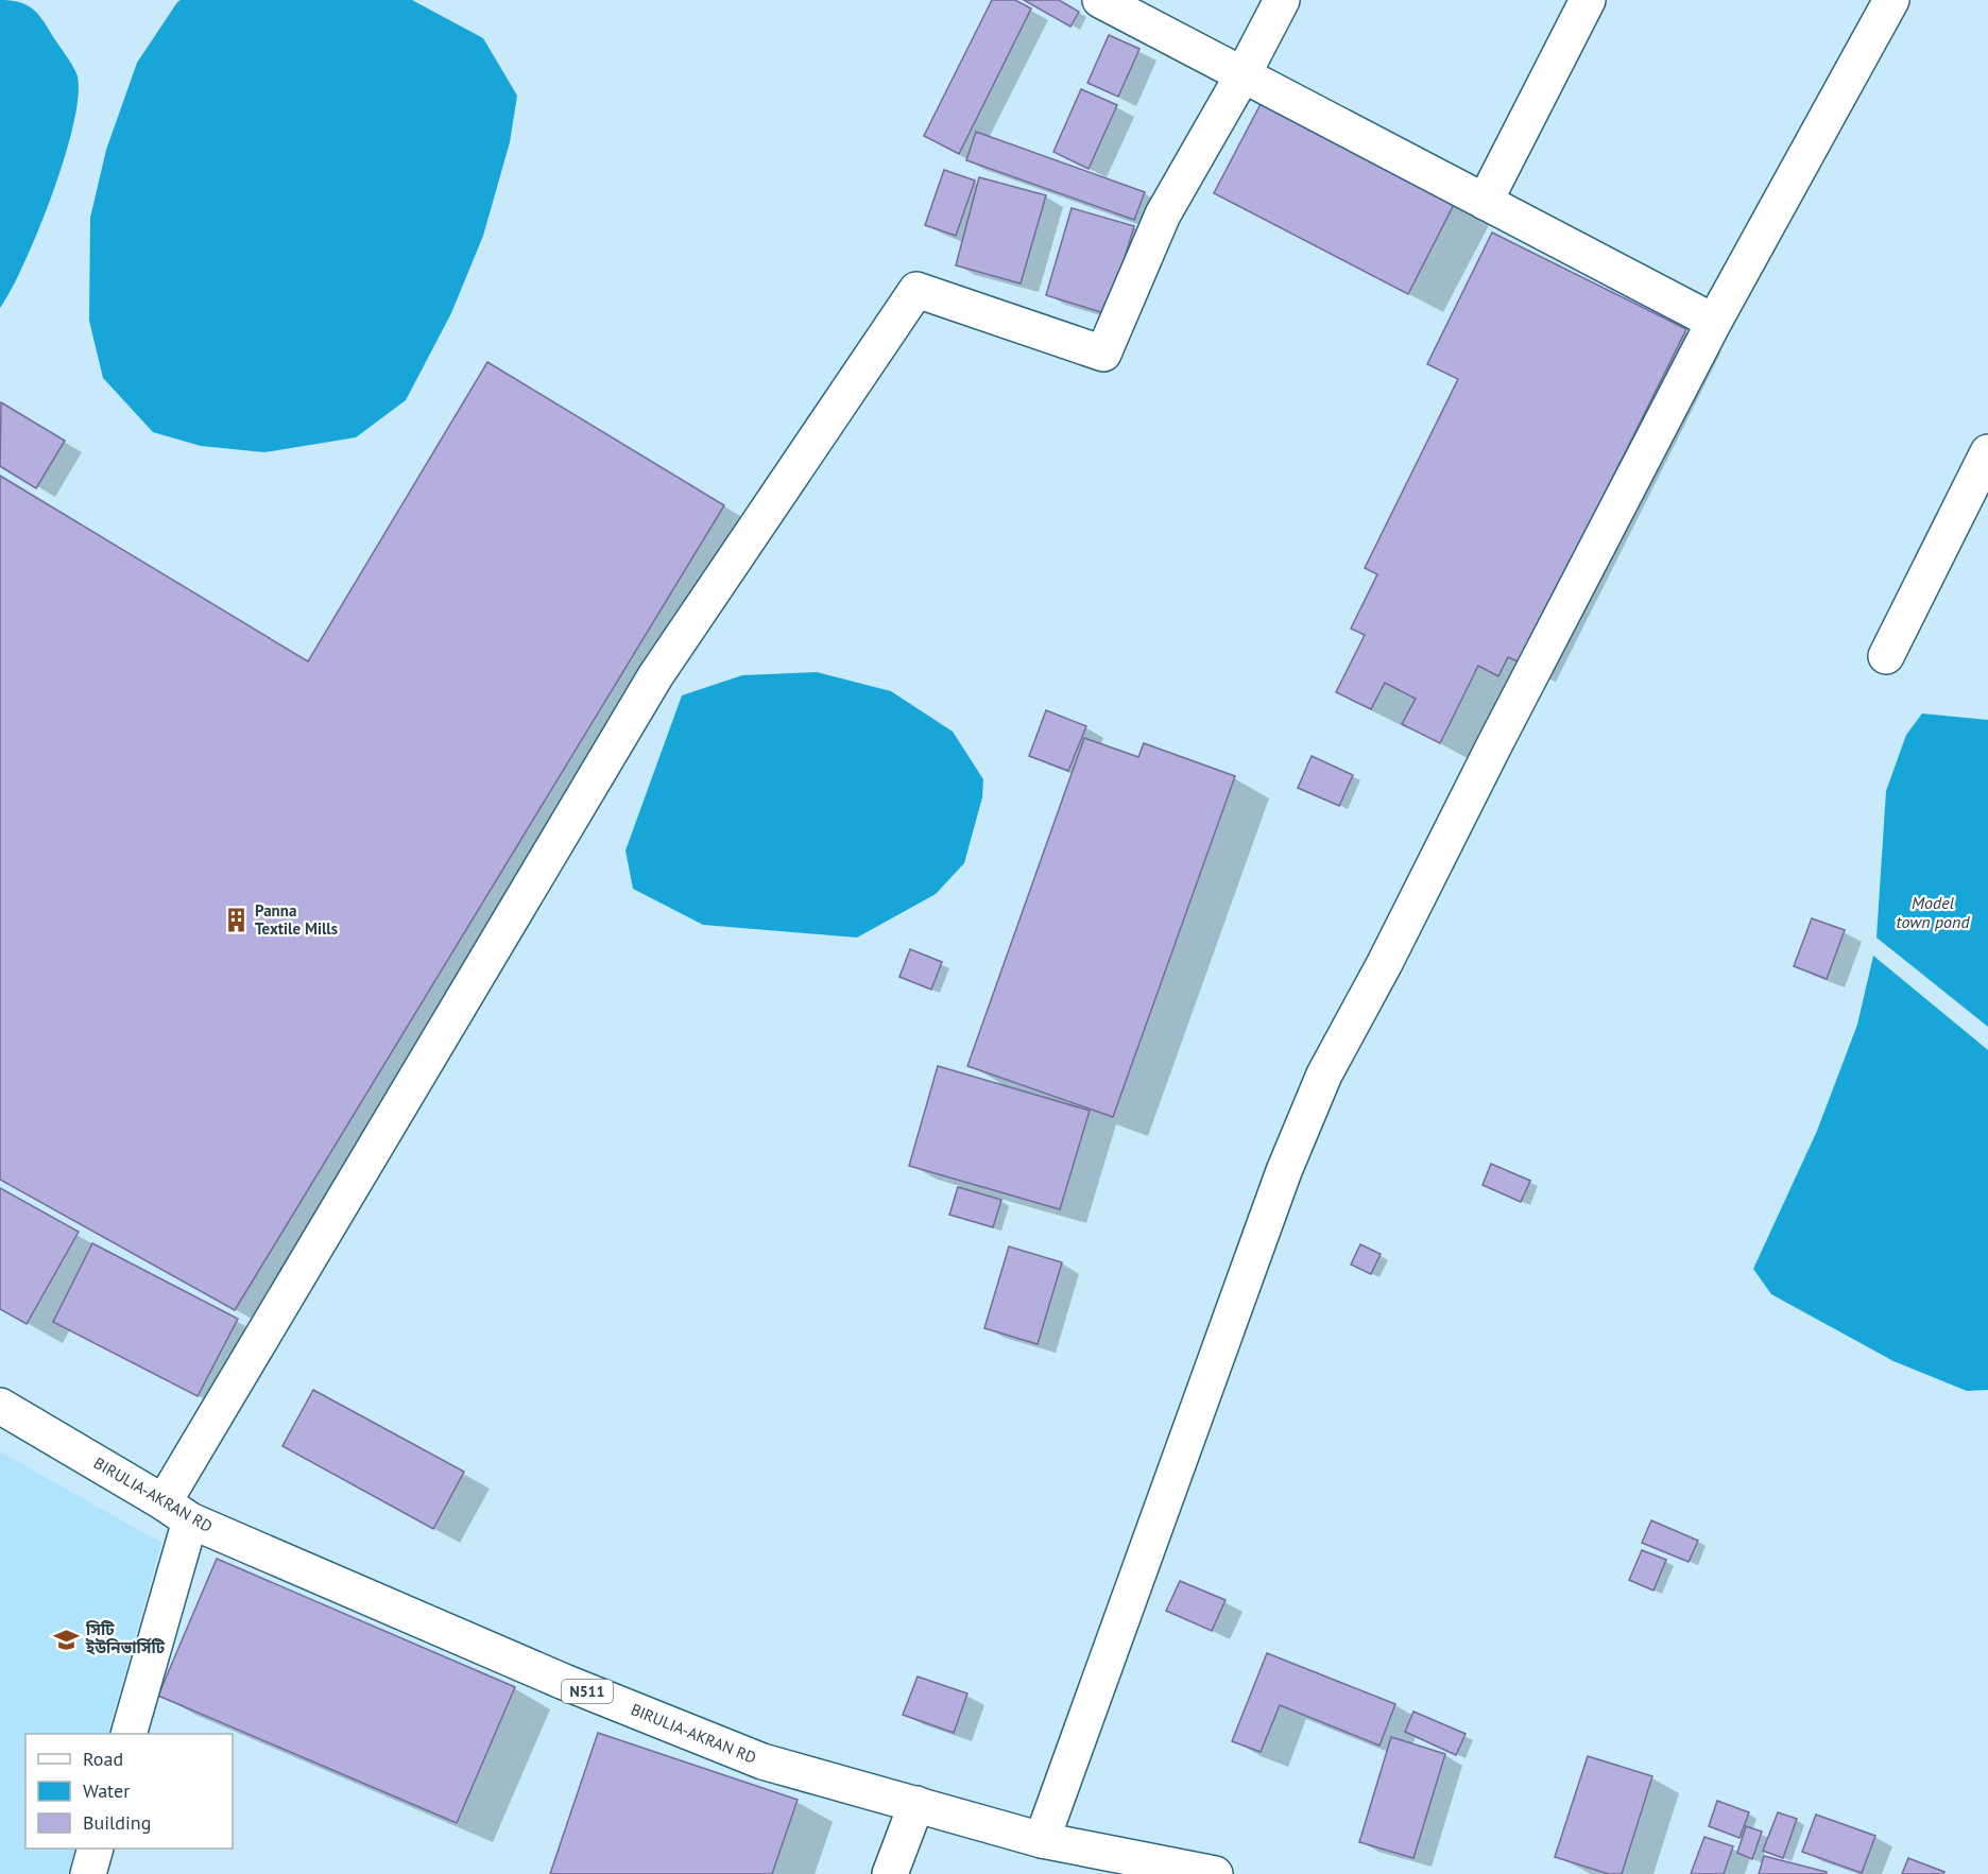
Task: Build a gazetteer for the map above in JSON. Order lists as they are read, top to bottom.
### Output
{
  "streets": {
    "main road": ["BIRULIA-AKRAN RD", "N511"]
  },
  "water": ["Model town pond"],
  "places": {
    "building": ["Panna Textile Mills"],
    "school or university": ["সিটি ইউনিভার্সিটি"]
  },
  "legend": ["Road", "Water", "Building"]
}
